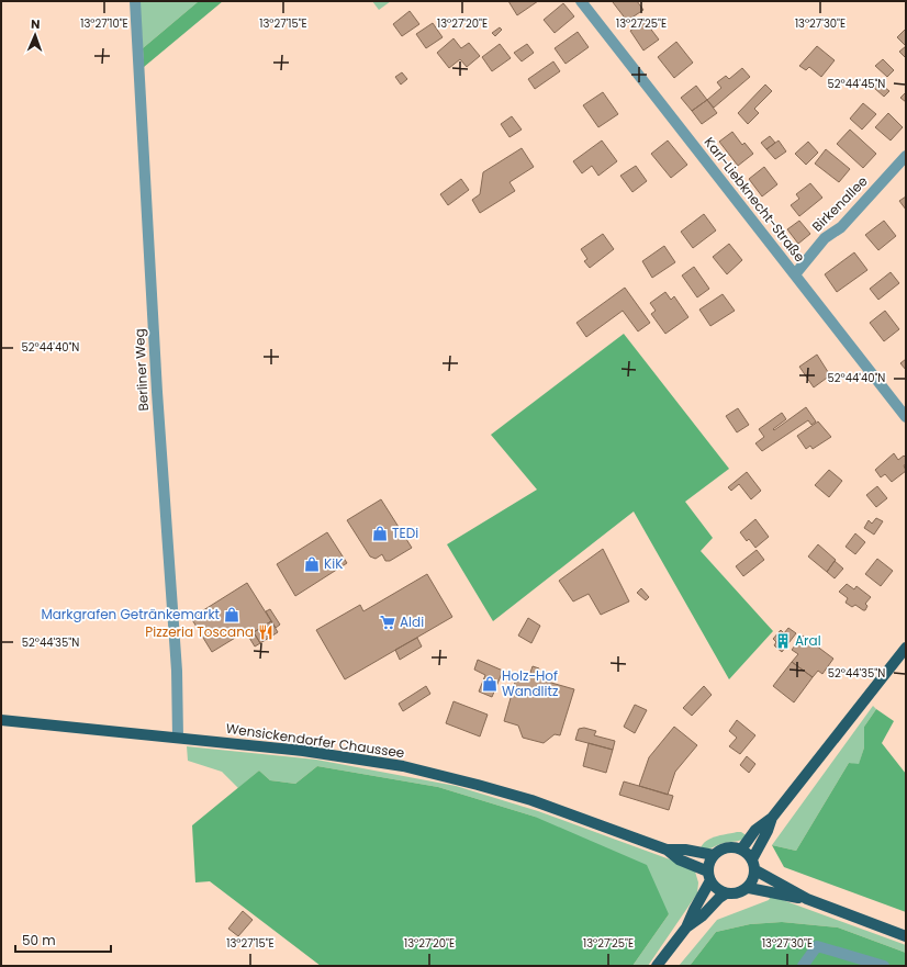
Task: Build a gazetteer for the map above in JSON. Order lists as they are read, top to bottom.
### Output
{
  "streets": {
    "main road": ["Wensickendorfer Chaussee"],
    "street": ["Karl-Liebknecht-Straße", "Birkenallee", "Berliner Weg"]
  },
  "crossings": [
    ["Karl-Liebknecht-Straße", "Birkenallee"],
    ["Berliner Weg", "Wensickendorfer Chaussee"]
  ],
  "places": {
    "shop": [
      "TEDi",
      "KiK",
      "Markgrafen Getränkemarkt",
      "Holz-Hof Wandlitz"
    ],
    "supermarket": ["Aldi"],
    "restaurant": ["Pizzeria Toscana"],
    "building": ["Aral"]
  },
  "scale_bar": "50 m",
  "north": "top",
  "coordinates": [
    "13°27'10\"E",
    "13°27'15\"E",
    "13°27'20\"E",
    "13°27'25\"E",
    "13°27'30\"E",
    "52°44'45\"N",
    "52°44'40\"N",
    "52°44'35\"N"
  ]
}
